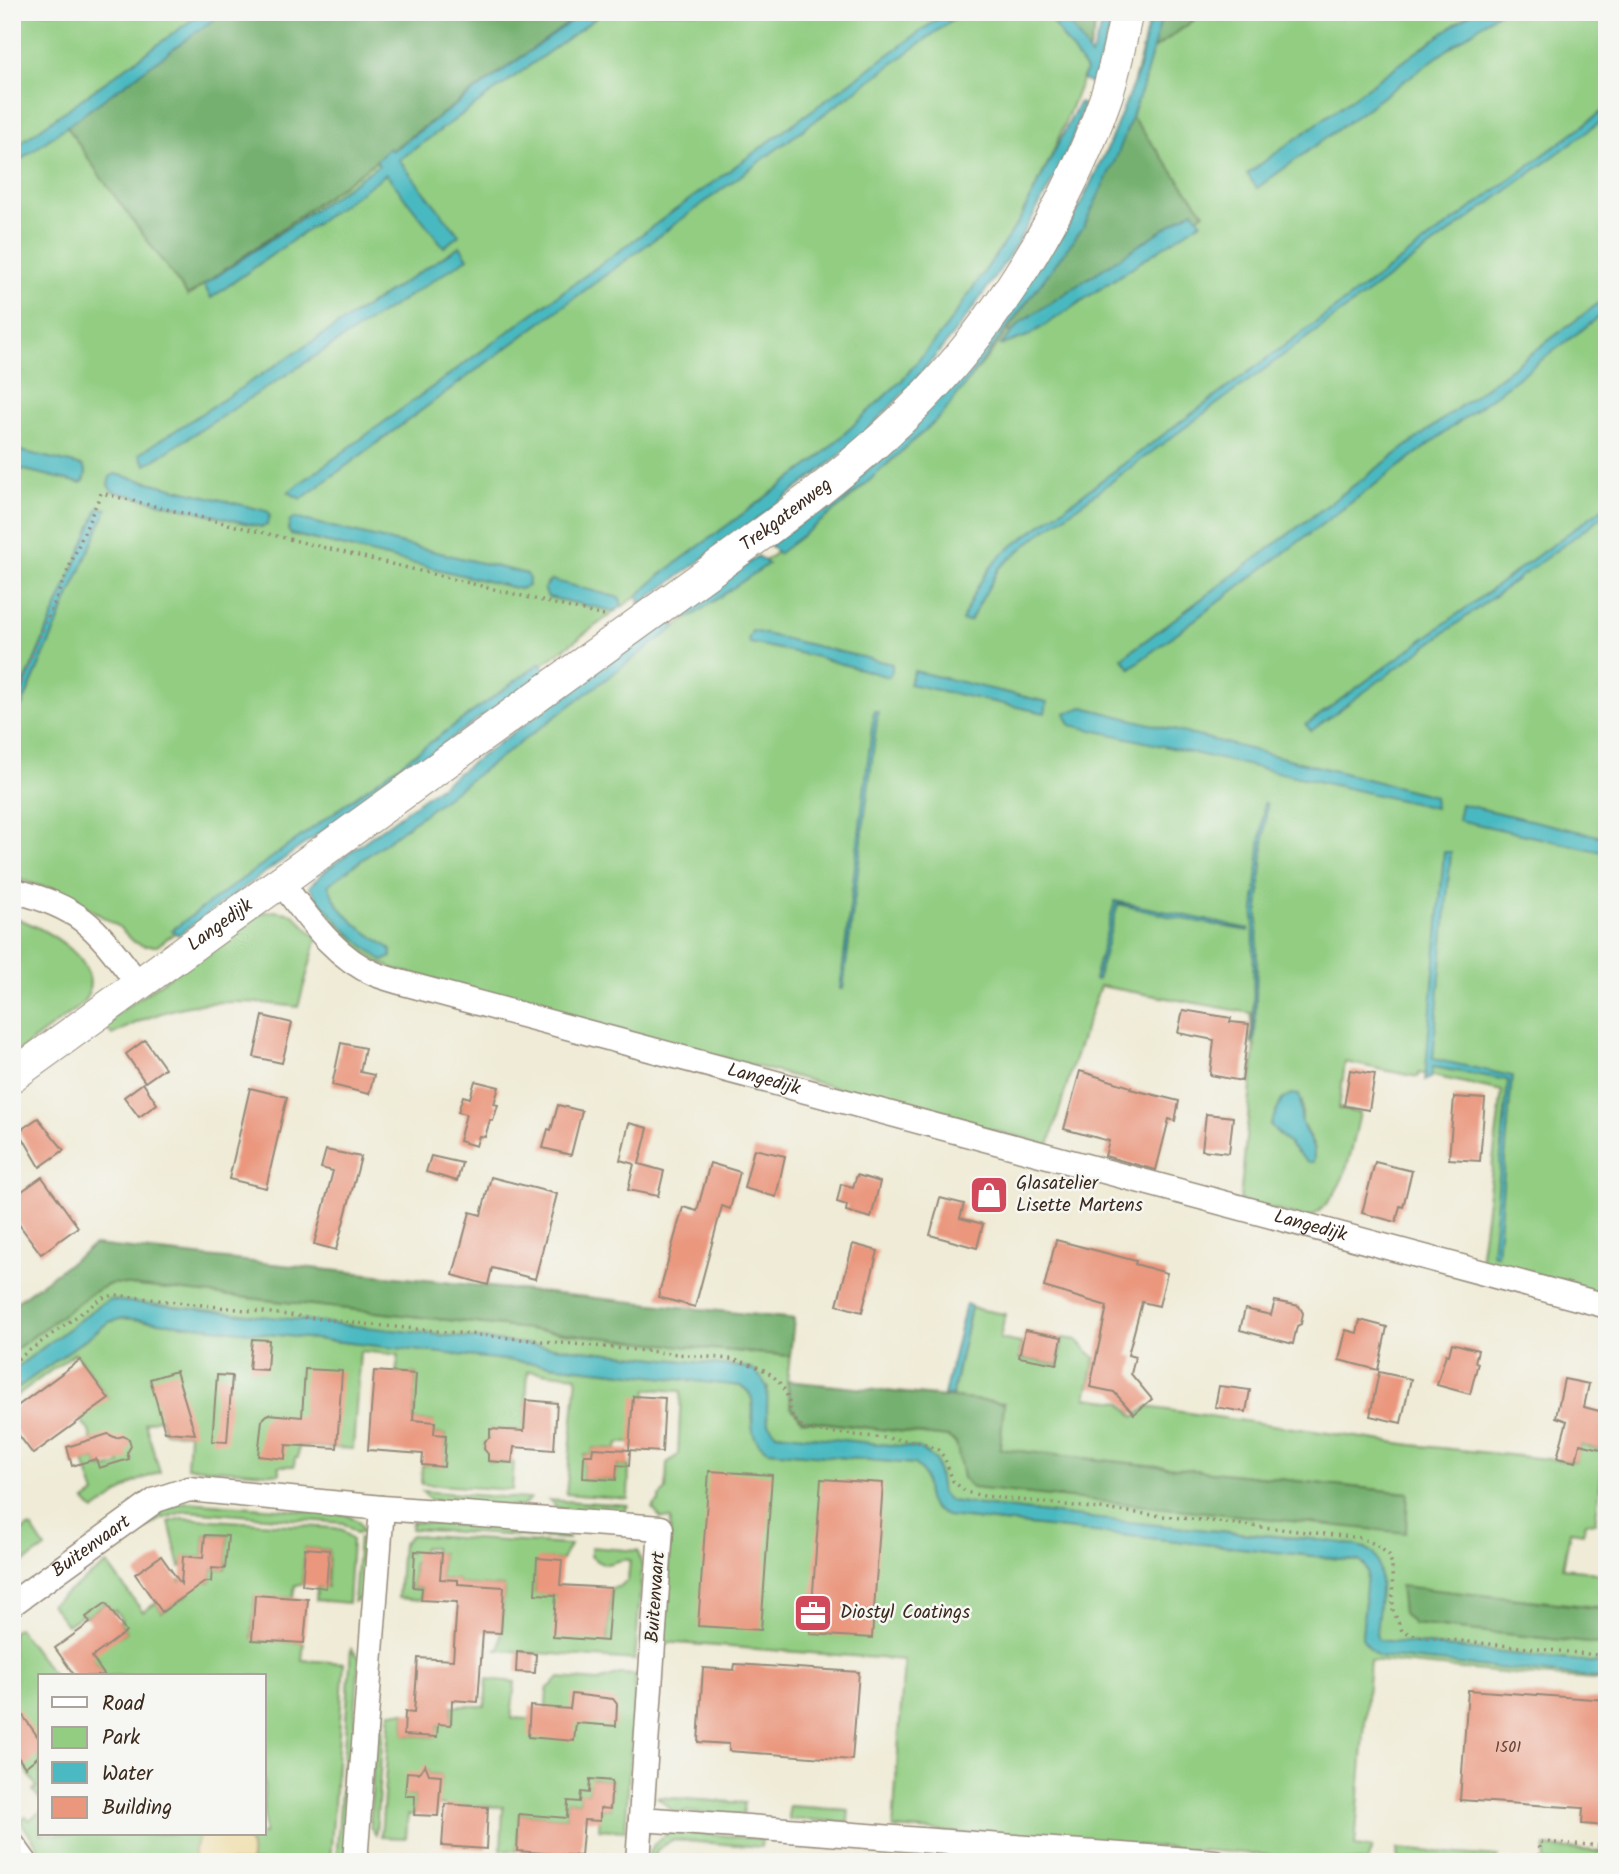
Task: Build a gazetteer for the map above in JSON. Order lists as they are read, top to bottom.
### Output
{
  "streets": {
    "street": ["Trekgatenweg", "Langedijk", "Buitenvaart"]
  },
  "crossings": [
    ["Trekgatenweg", "Langedijk"]
  ],
  "places": {
    "shop": ["Glasatelier Lisette Martens"],
    "office": ["Diostyl Coatings"]
  },
  "house_numbers": ["1501"],
  "legend": [
    "Road",
    "Park",
    "Water",
    "Building"
  ]
}
